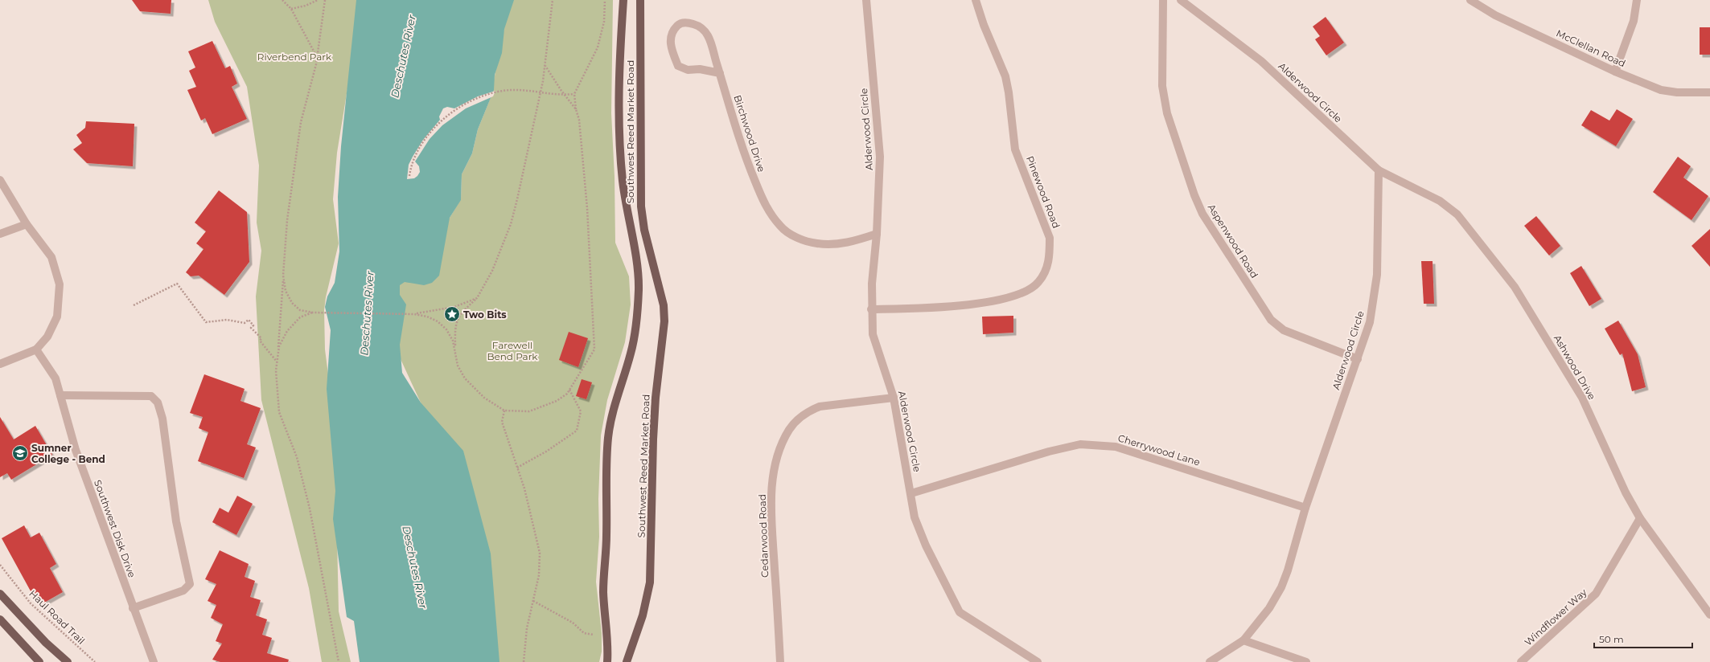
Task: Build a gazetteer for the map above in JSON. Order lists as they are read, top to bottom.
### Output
{
  "streets": {
    "main road": ["Southwest Reed Market Road"],
    "street": [
      "McClellan Road",
      "Alderwood Circle",
      "Birchwood Drive",
      "Pinewood Road",
      "Aspenwood Road",
      "Ashwood Drive",
      "Cherrywood Lane",
      "Southwest Disk Drive",
      "Cedarwood Road",
      "Windflower Way"
    ],
    "path": ["Haul Road Trail"]
  },
  "crossings": [
    ["Alderwood Circle", "Birchwood Drive"],
    ["Alderwood Circle", "Pinewood Road"],
    ["Alderwood Circle", "Aspenwood Road"],
    ["Alderwood Circle", "Ashwood Drive"],
    ["Alderwood Circle", "Cherrywood Lane"],
    ["Alderwood Circle", "Cedarwood Road"],
    ["Ashwood Drive", "Windflower Way"]
  ],
  "water": ["Deschutes River"],
  "parks": ["Riverbend Park", "Farewell Bend Park"],
  "places": {
    "place": ["Two Bits"],
    "school or university": ["Sumner College - Bend"]
  },
  "scale_bar": "50 m"
}
